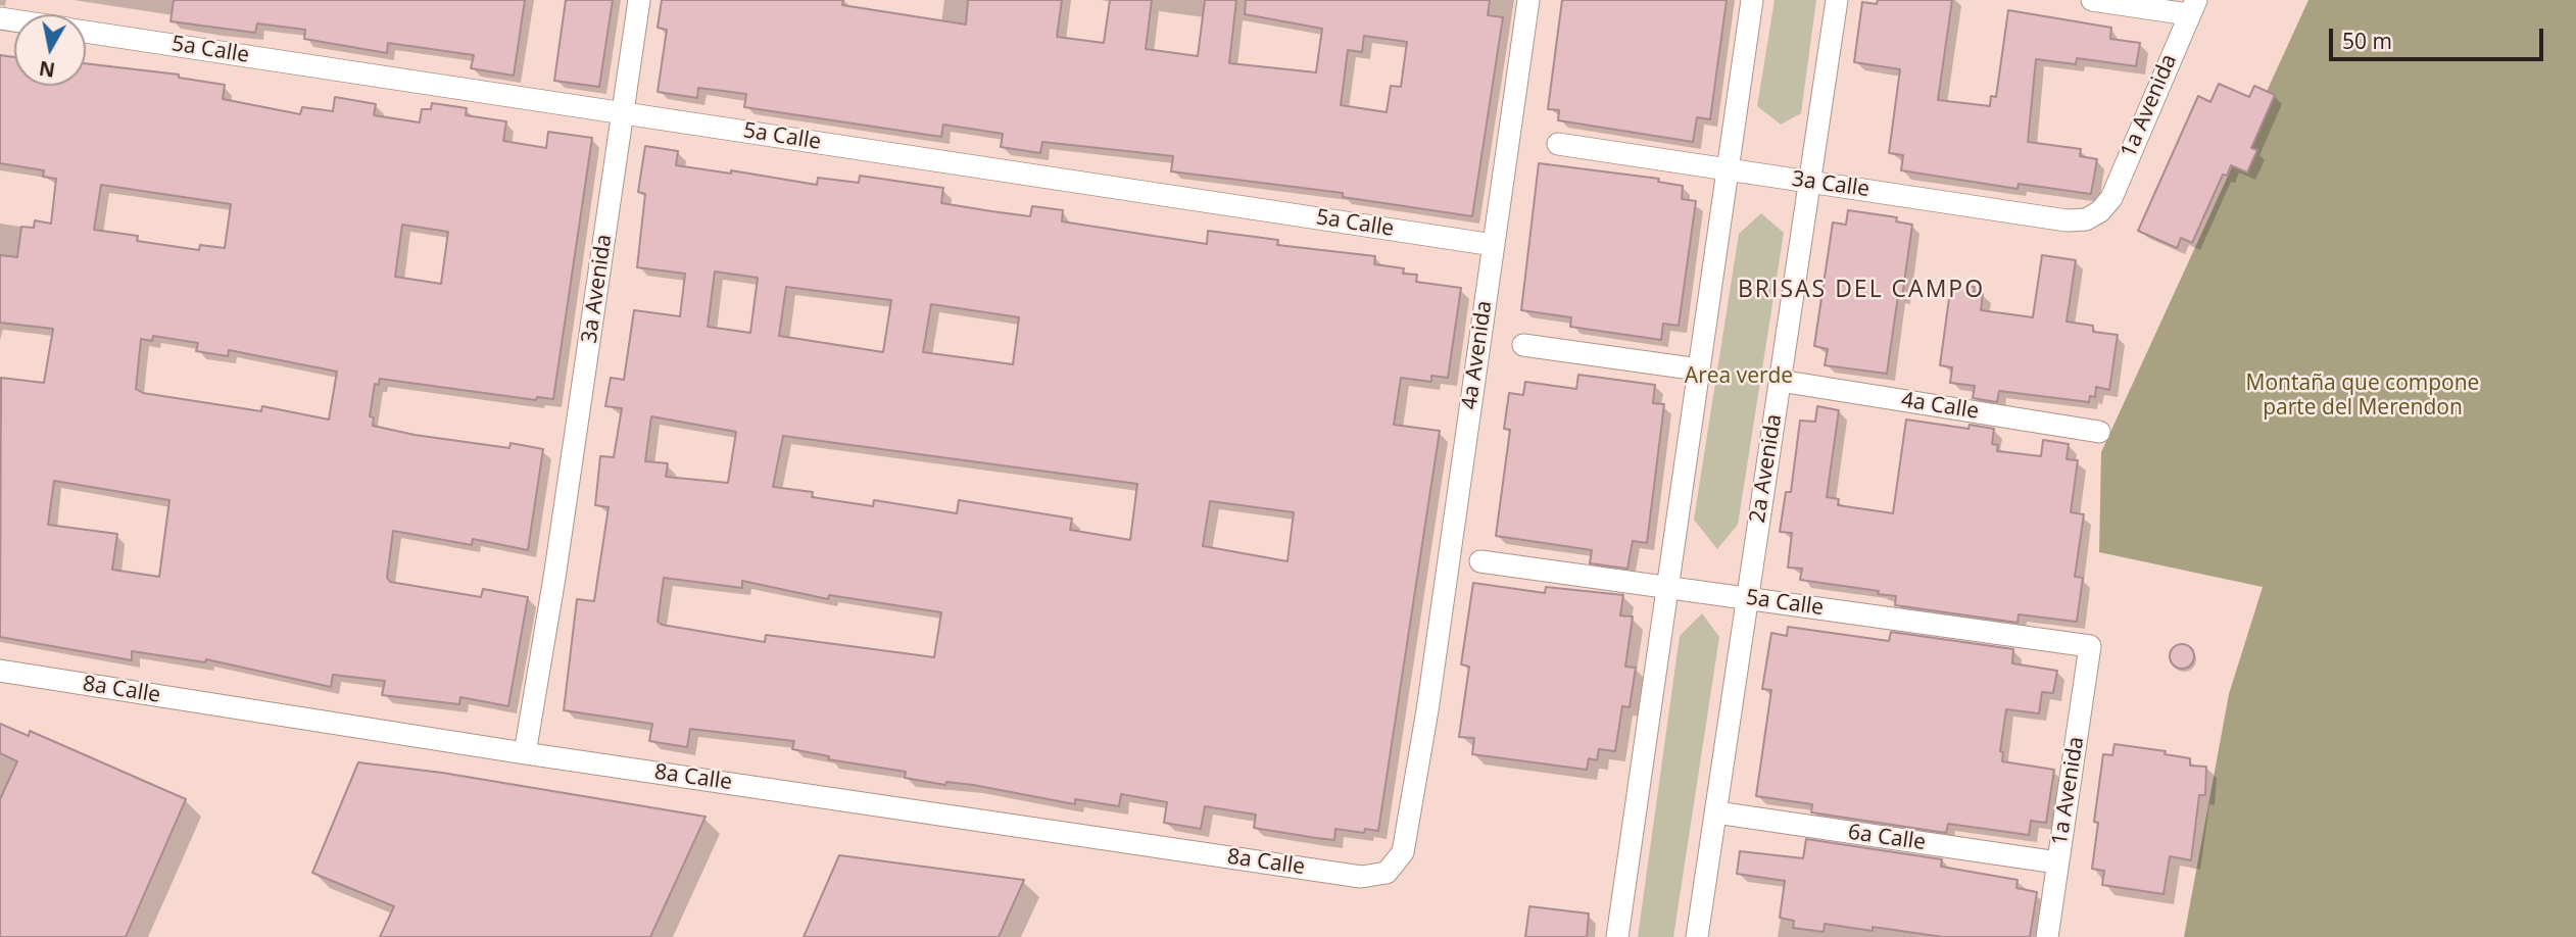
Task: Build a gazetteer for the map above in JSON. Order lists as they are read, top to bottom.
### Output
{
  "streets": {
    "street": [
      "5a Calle",
      "1a Avenida",
      "3a Calle",
      "3a Avenida",
      "4a Avenida",
      "4a Calle",
      "2a Avenida",
      "8a Calle",
      "6a Calle"
    ]
  },
  "crossings": [
    ["5a Calle", "1a Avenida"],
    ["5a Calle", "3a Avenida"],
    ["5a Calle", "4a Avenida"],
    ["5a Calle", "2a Avenida"],
    ["1a Avenida", "3a Calle"],
    ["1a Avenida", "6a Calle"],
    ["3a Calle", "2a Avenida"],
    ["3a Avenida", "8a Calle"],
    ["4a Avenida", "8a Calle"],
    ["4a Calle", "2a Avenida"],
    ["2a Avenida", "6a Calle"]
  ],
  "districts": ["BRISAS DEL CAMPO"],
  "parks": ["Area verde", "Montaña que compone parte del Merendon"],
  "scale_bar": "50 m",
  "north": "bottom"
}
